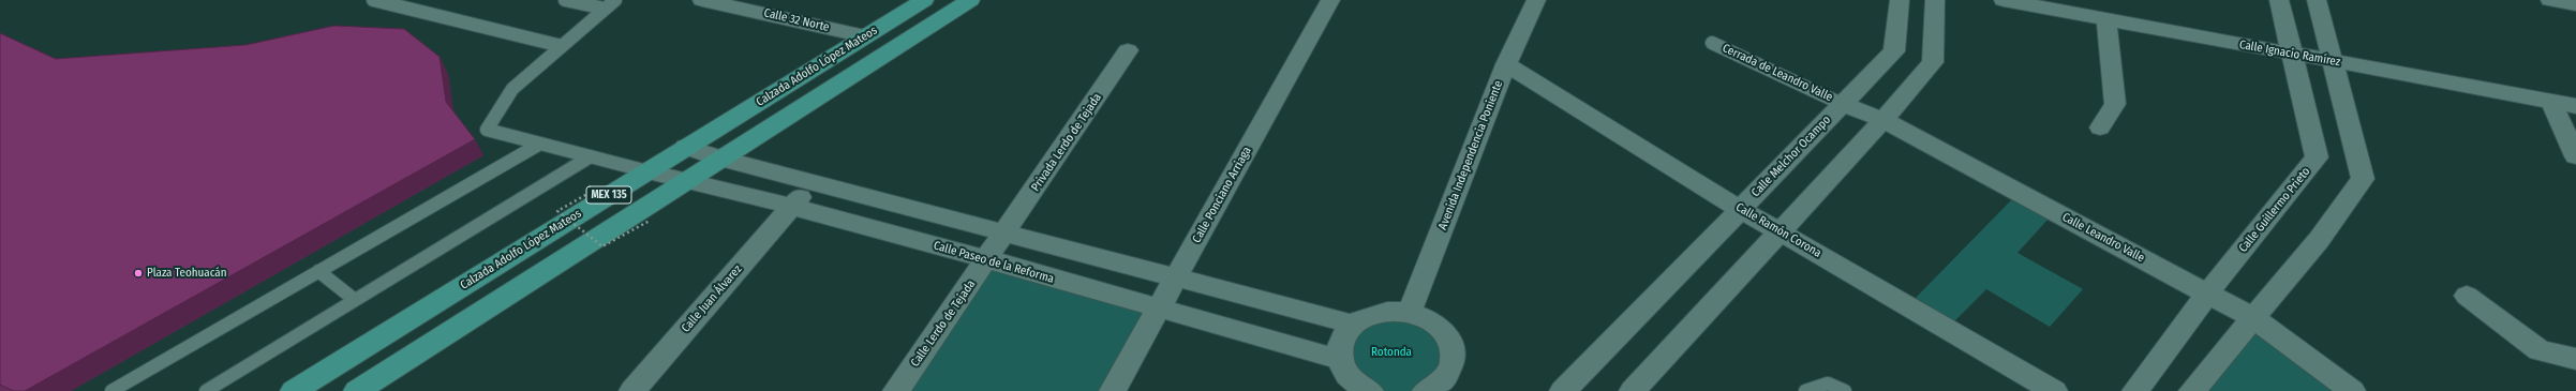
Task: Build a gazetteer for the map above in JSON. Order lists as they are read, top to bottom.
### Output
{
  "streets": {
    "main road": ["Calzada Adolfo López Mateos", "MEX 135"],
    "street": [
      "Calle 32 Norte",
      "Calle Ignacio Ramírez",
      "Privada Lerdo de Tejada",
      "Avenida Independencia Poniente",
      "Calle Melchor Ocampo",
      "Calle Ponciano Arriaga",
      "Calle Guillermo Prieto",
      "Calle Ramón Corona",
      "Calle Leandro Valle",
      "Calle Paseo de la Reforma",
      "Calle Juan Álvarez",
      "Calle Lerdo de Tejada"
    ],
    "lane": ["Cerrada de Leandro Valle"]
  },
  "crossings": [
    ["Calle 32 Norte", "Calzada Adolfo López Mateos"],
    ["Calle Ignacio Ramírez", "Calle Guillermo Prieto"],
    ["Calzada Adolfo López Mateos", "Calle Paseo de la Reforma"],
    ["Cerrada de Leandro Valle", "Calle Melchor Ocampo"],
    ["Cerrada de Leandro Valle", "Calle Leandro Valle"],
    ["Privada Lerdo de Tejada", "Calle Lerdo de Tejada"],
    ["Avenida Independencia Poniente", "Calle Ramón Corona"],
    ["Calle Melchor Ocampo", "Calle Ramón Corona"],
    ["Calle Melchor Ocampo", "Calle Leandro Valle"],
    ["MEX 135", "Calle Paseo de la Reforma"],
    ["Calle Ponciano Arriaga", "Calle Paseo de la Reforma"],
    ["Calle Guillermo Prieto", "Calle Leandro Valle"],
    ["Calle Paseo de la Reforma", "Calle Juan Álvarez"],
    ["Calle Paseo de la Reforma", "Calle Lerdo de Tejada"]
  ],
  "parks": ["Rotonda"],
  "places": ["Plaza Teohuacán"]
}
